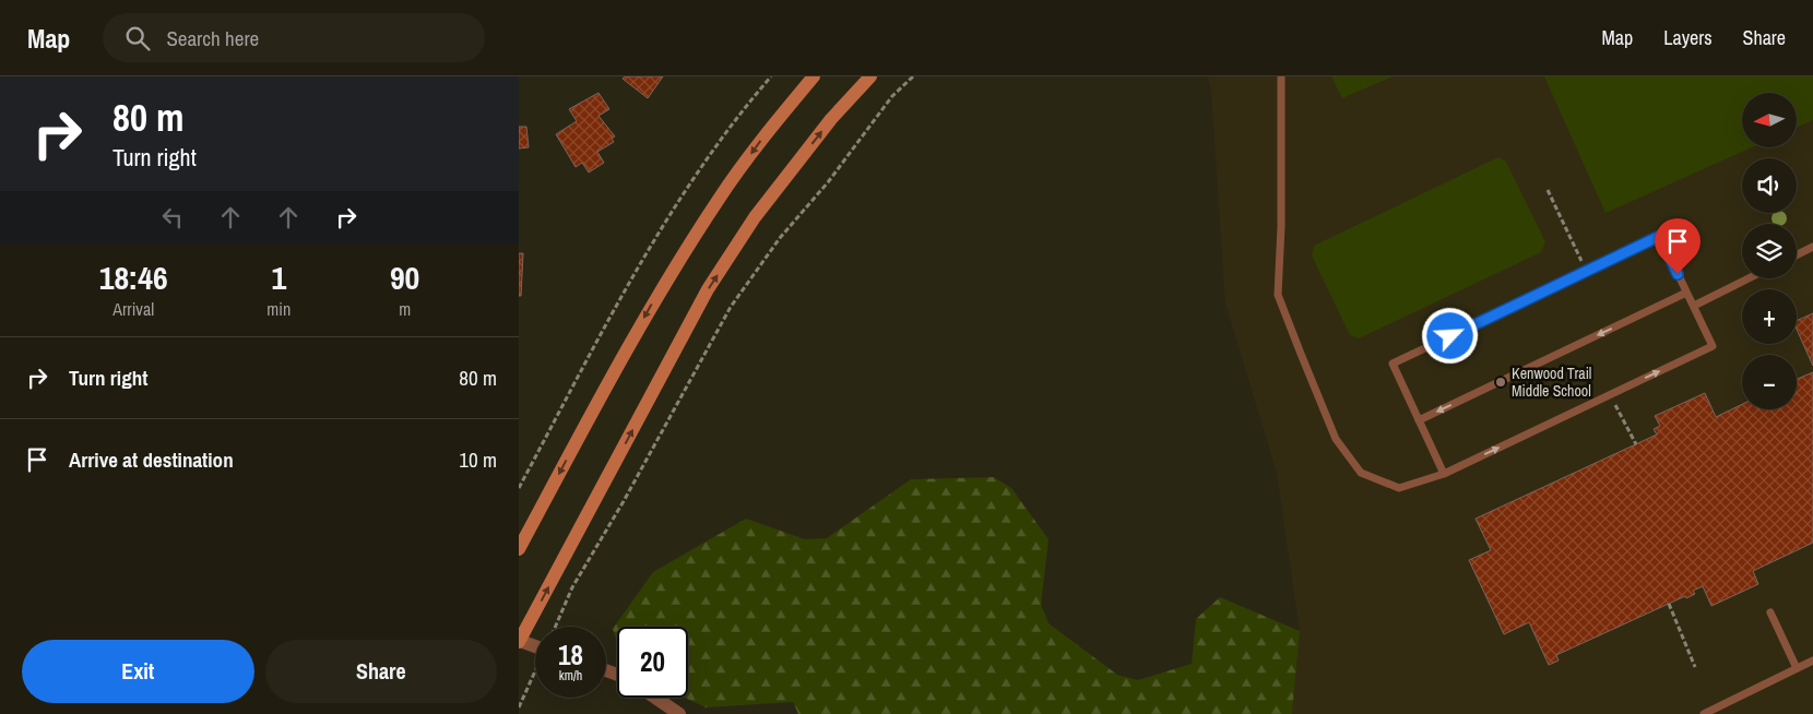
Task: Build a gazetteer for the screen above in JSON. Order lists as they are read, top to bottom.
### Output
{
  "places": ["Kenwood Trail Middle School"],
  "north": "left",
  "page": {
    "header": "Map",
    "search": "Search here",
    "nav": ["Map", "Layers", "Share"],
    "turn": ["80 m", "Turn right"],
    "map_buttons": ["+", "−"],
    "eta": [
      "18:46",
      "Arrival",
      "1",
      "min",
      "90",
      "m"
    ],
    "list": [
      {
        "name": "Turn right",
        "value": "80 m"
      },
      {
        "name": "Arrive at destination",
        "value": "10 m"
      }
    ],
    "speed": "18 km/h",
    "limit": "20",
    "buttons": ["Exit", "Share"]
  }
}
